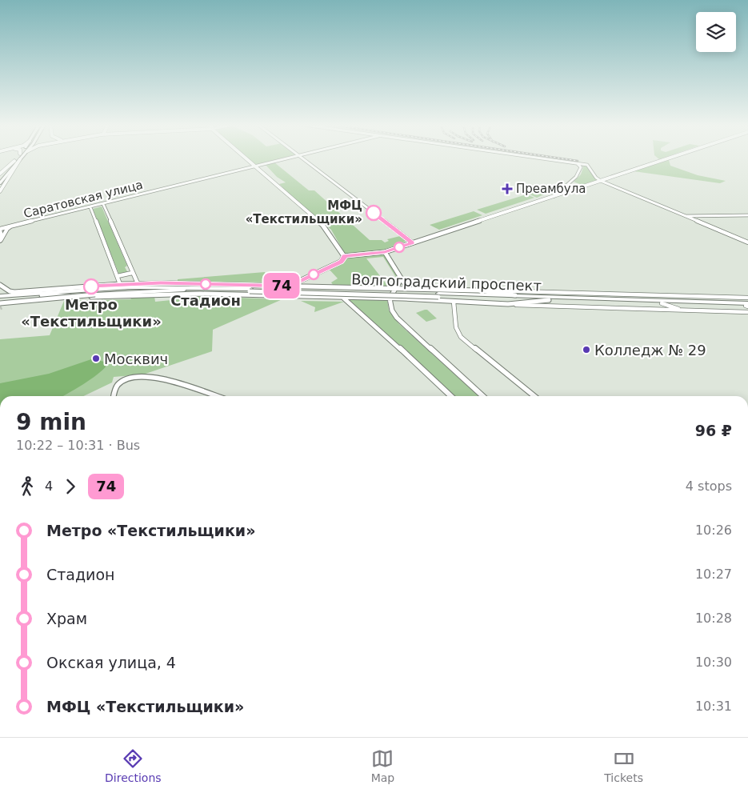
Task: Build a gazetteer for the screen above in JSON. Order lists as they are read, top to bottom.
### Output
{
  "streets": {
    "main road": ["Волгоградский проспект"],
    "street": ["Саратовская улица"]
  },
  "places": {
    "health": ["Преамбула"],
    "other": [
      "МФЦ «Текстильщики»",
      "Стадион",
      "Метро «Текстильщики»",
      "Колледж № 29",
      "Москвич"
    ]
  },
  "lines": ["bus line 74"],
  "page": {
    "on_map": "74",
    "heading": ["9 min", "10:22 – 10:31 · Bus", "96 ₽"],
    "legs": ["4", "74", "4 stops"],
    "list": [
      {
        "name": "Метро «Текстильщики»",
        "value": "10:26"
      },
      {
        "name": "Стадион",
        "value": "10:27"
      },
      {
        "name": "Храм",
        "value": "10:28"
      },
      {
        "name": "Окская улица, 4",
        "value": "10:30"
      },
      {
        "name": "МФЦ «Текстильщики»",
        "value": "10:31"
      }
    ],
    "tabs": ["Directions", "Map", "Tickets"]
  }
}
